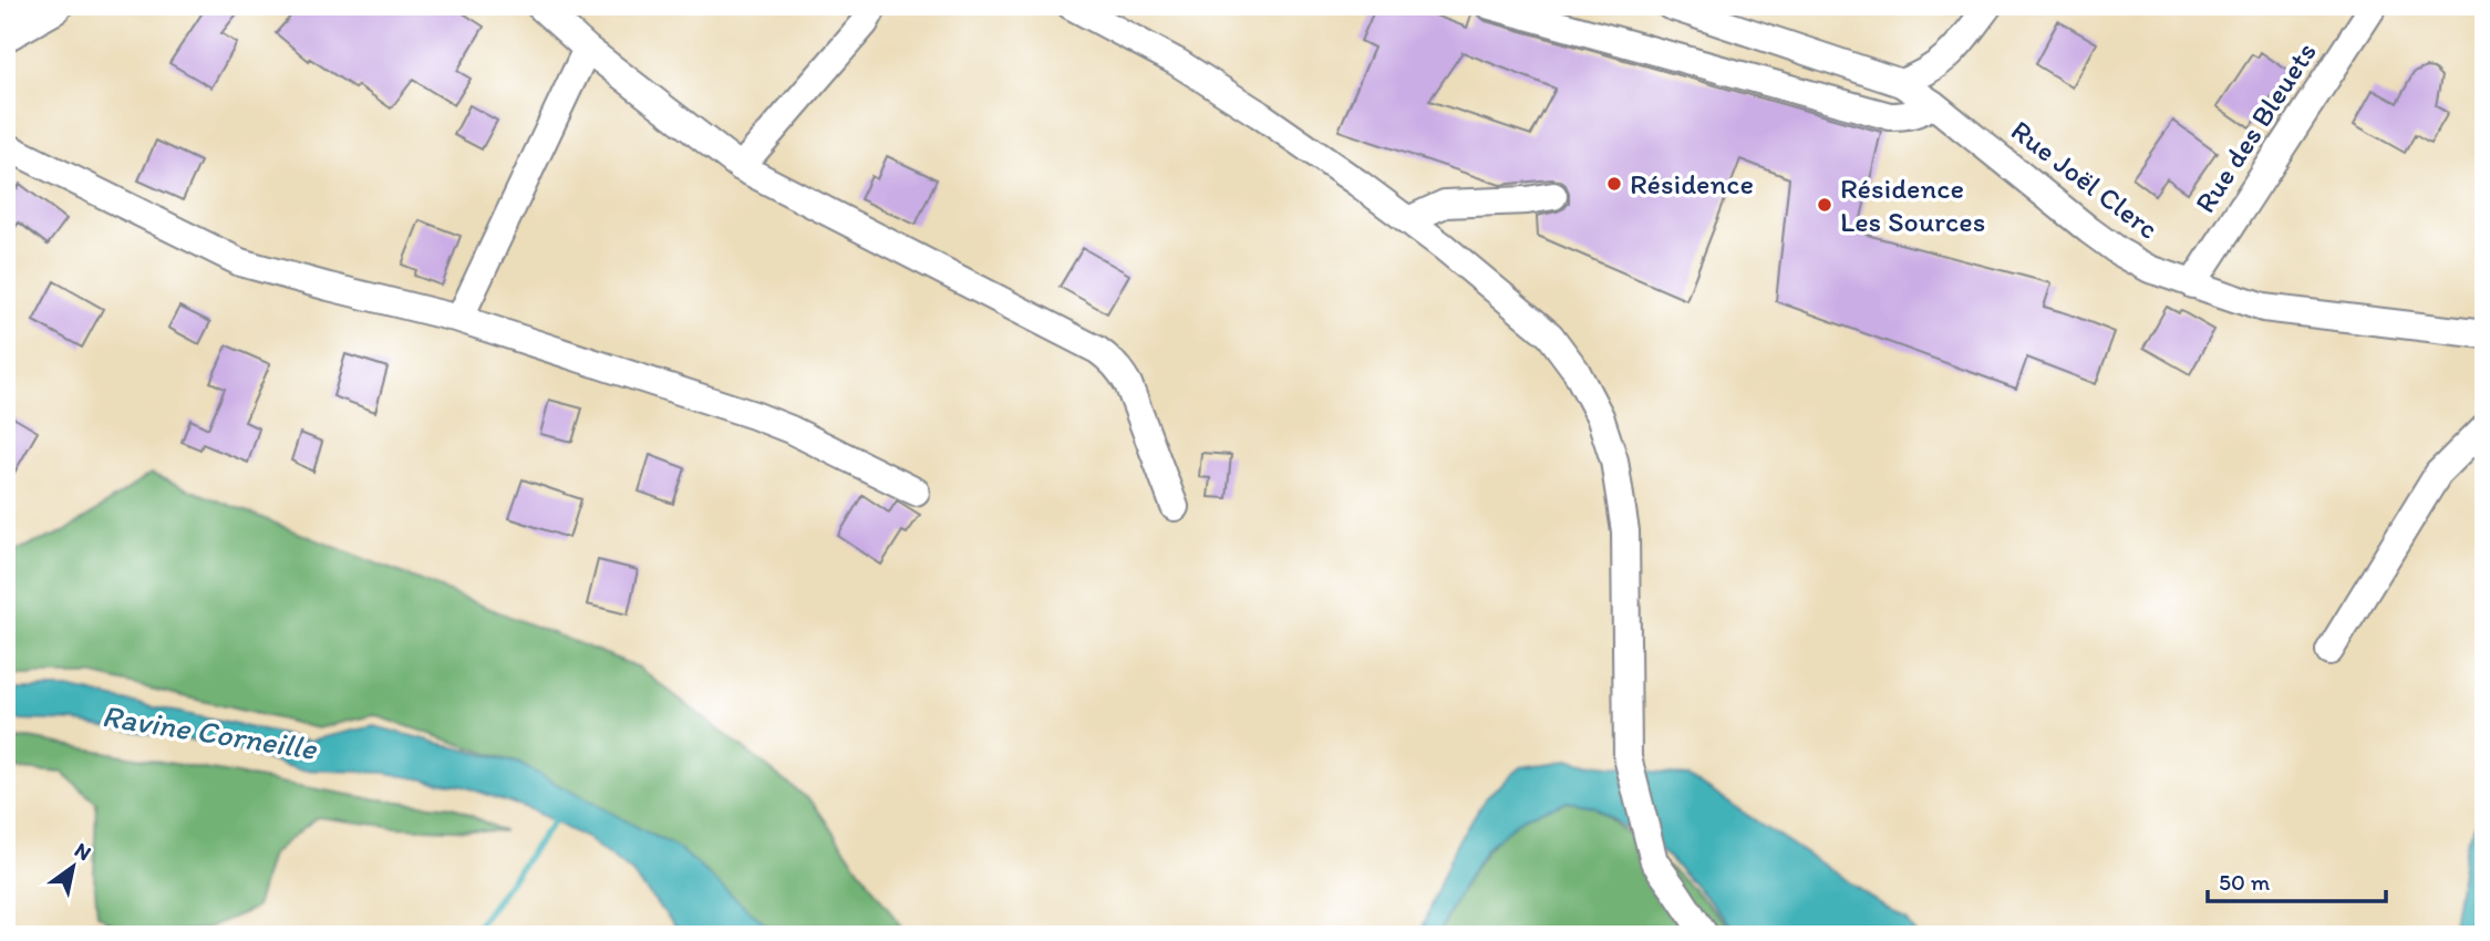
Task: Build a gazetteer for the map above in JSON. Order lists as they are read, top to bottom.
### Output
{
  "streets": {
    "street": ["Rue des Bleuets", "Rue Joël Clerc"]
  },
  "crossings": [
    ["Rue des Bleuets", "Rue Joël Clerc"]
  ],
  "water": ["Ravine Corneille"],
  "places": ["Résidence", "Résidence Les Sources"],
  "scale_bar": "50 m",
  "north": "top right"
}
